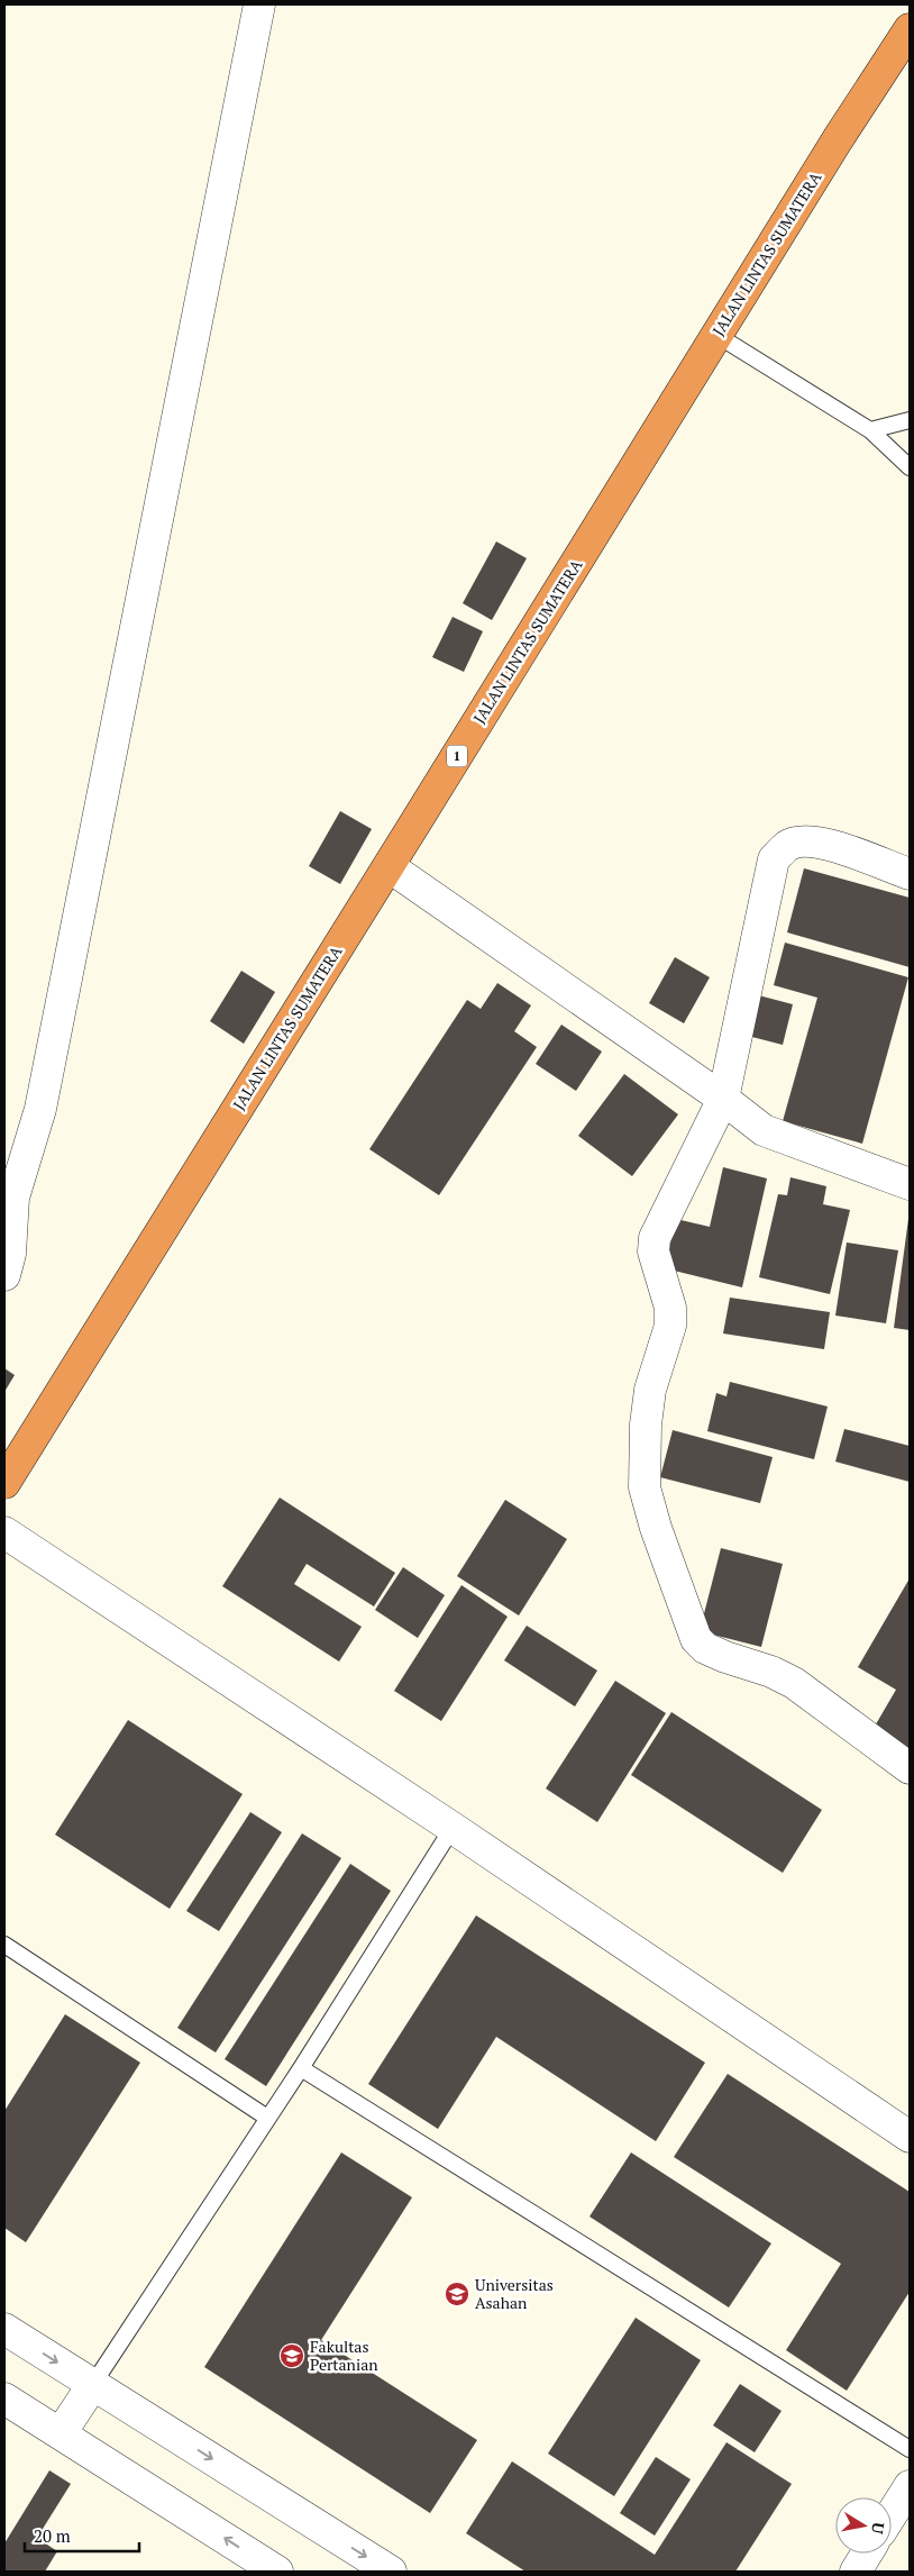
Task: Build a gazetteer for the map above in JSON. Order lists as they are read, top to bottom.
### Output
{
  "streets": {
    "highway": ["JALAN LINTAS SUMATERA", "1"]
  },
  "places": {
    "school or university": ["Universitas Asahan", "Fakultas Pertanian"]
  },
  "scale_bar": "20 m",
  "north": "right"
}
